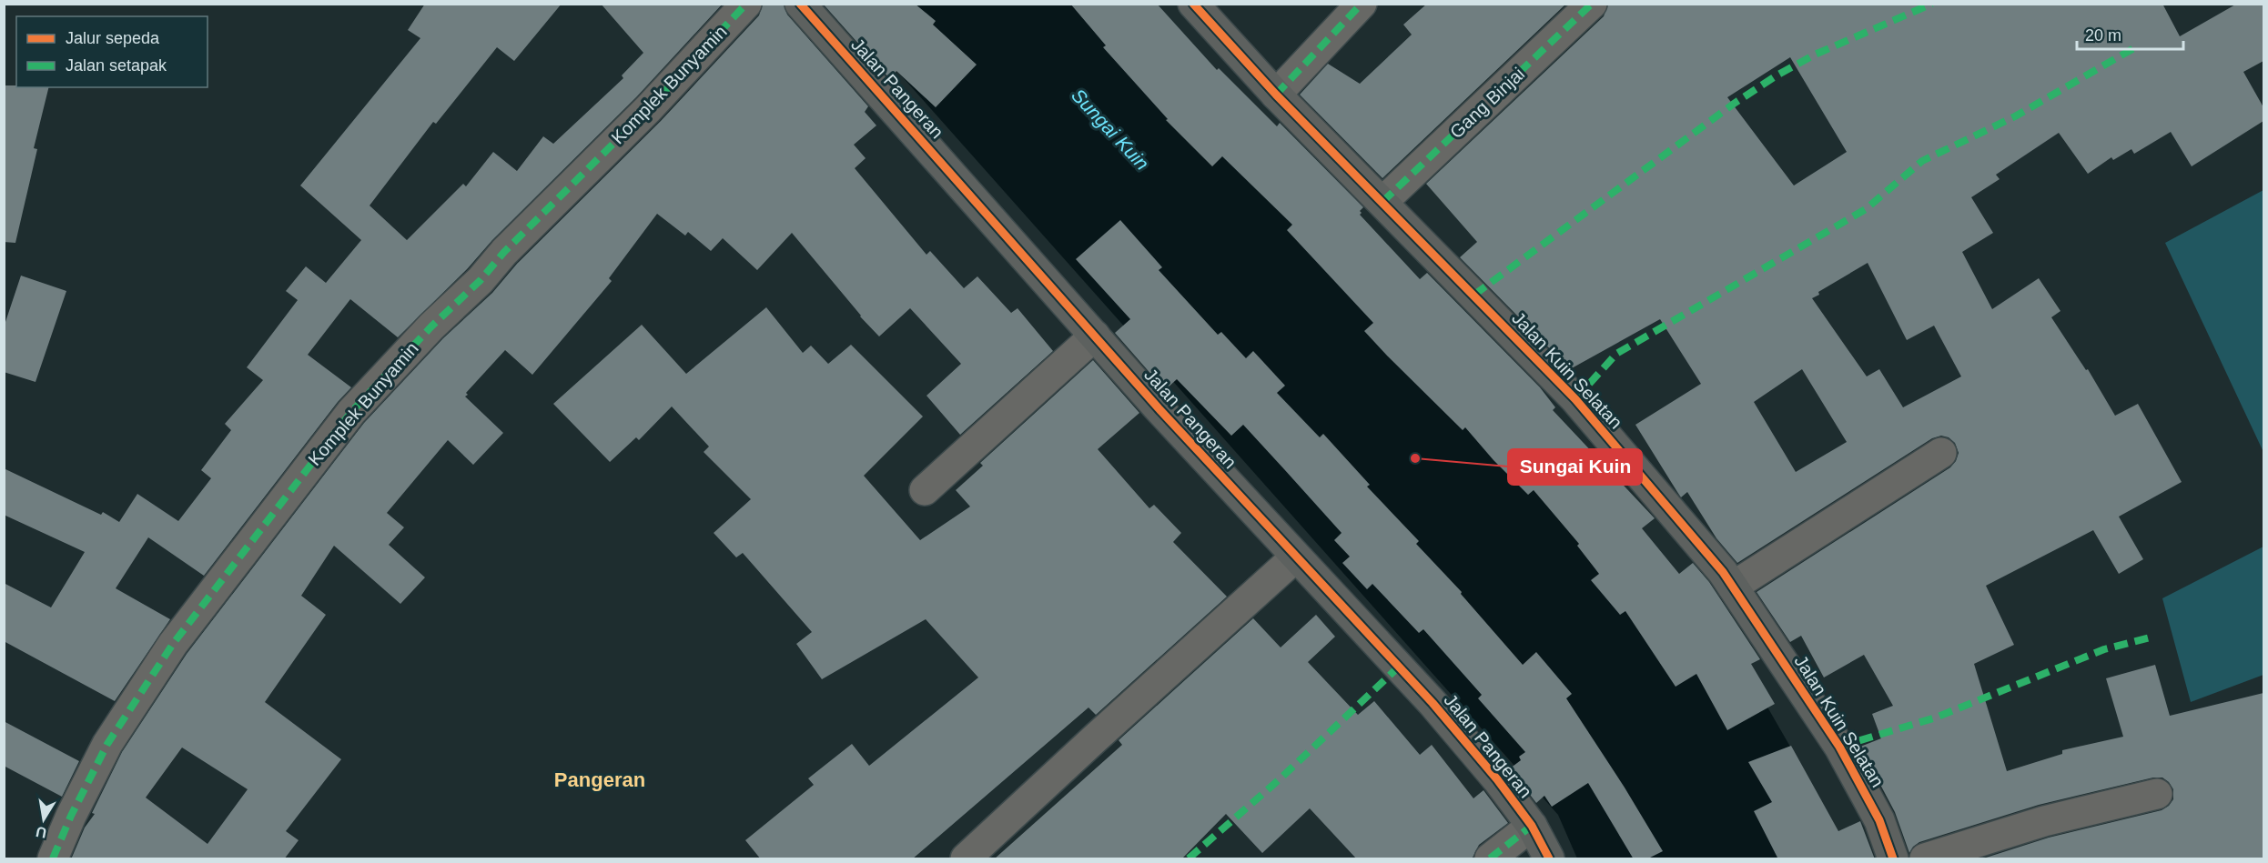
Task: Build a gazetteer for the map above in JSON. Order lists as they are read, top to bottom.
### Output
{
  "streets": {
    "street": [
      "Komplek Bunyamin",
      "Jalan Pangeran",
      "Gang Binjai",
      "Jalan Kuin Selatan"
    ]
  },
  "crossings": [
    ["Gang Binjai", "Jalan Kuin Selatan"]
  ],
  "districts": ["Pangeran"],
  "water": ["Sungai Kuin"],
  "places": ["Sungai Kuin"],
  "legend": ["Jalur sepeda", "Jalan setapak"],
  "scale_bar": "20 m",
  "north": "bottom"
}
